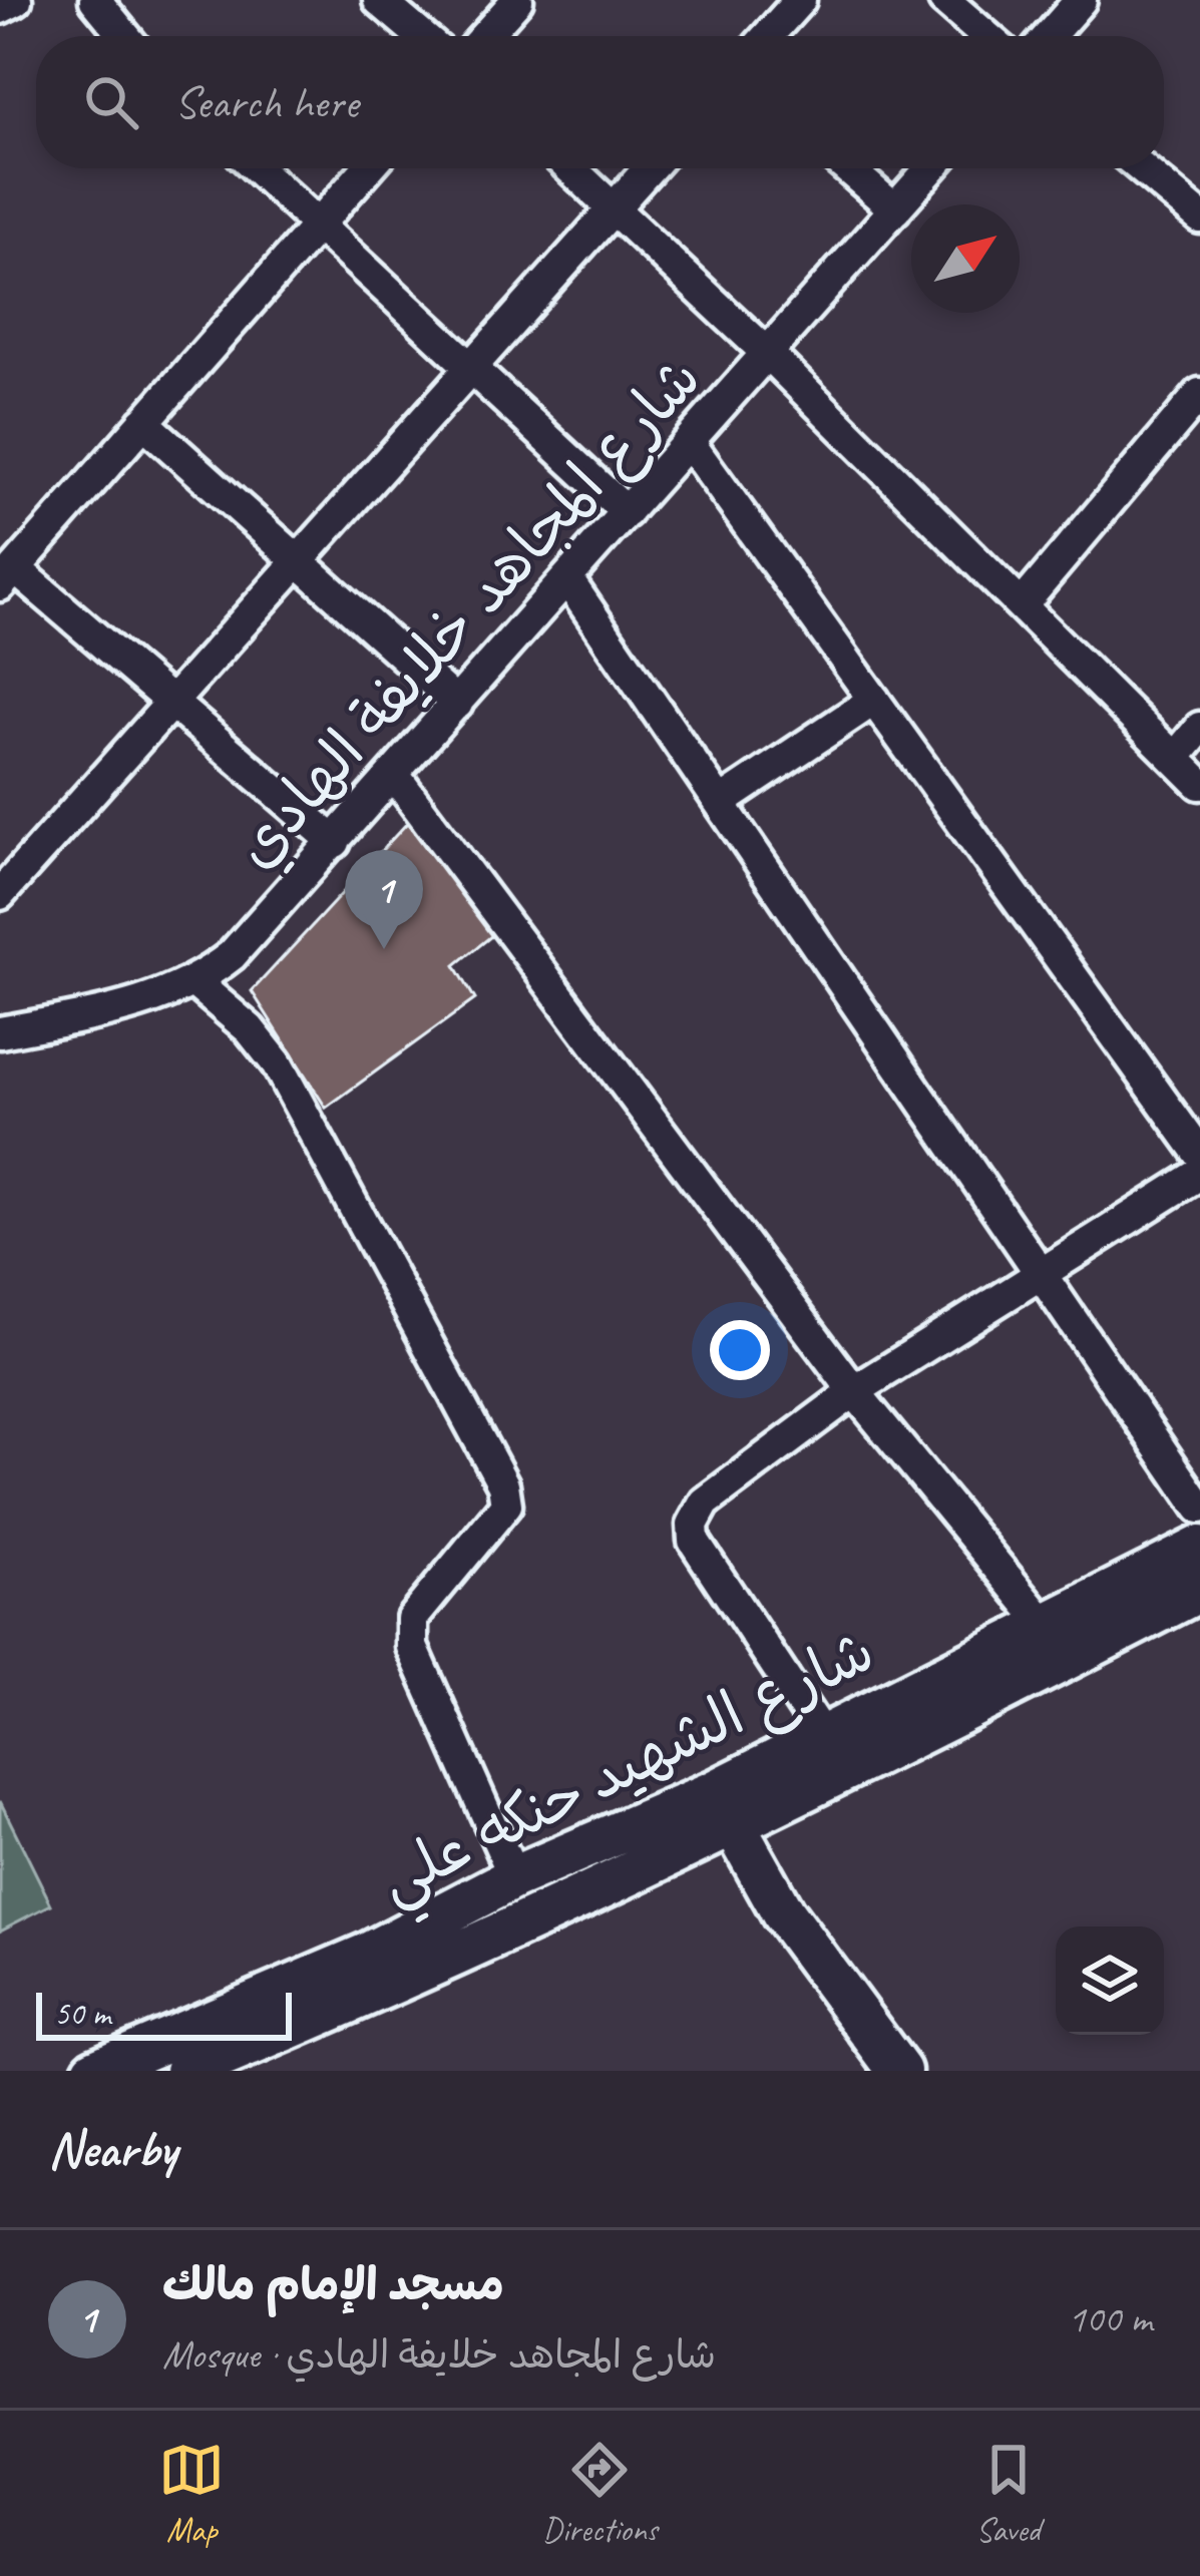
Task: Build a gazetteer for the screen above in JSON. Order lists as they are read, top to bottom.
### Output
{
  "streets": {
    "main road": ["شارع الشهيد حنكه علي"],
    "street": ["شارع المجاهد خلايفة الهادي"]
  },
  "scale_bar": "50 m",
  "north": "top right",
  "page": {
    "search": "Search here",
    "pins": "1",
    "scale": "50 m",
    "heading": "Nearby",
    "list": [
      {
        "mark": "1",
        "name": "مسجد الإمام مالك",
        "note": "Mosque · شارع المجاهد خلايفة الهادي",
        "value": "100 m"
      }
    ],
    "nav": ["Map", "Directions", "Saved"]
  }
}
